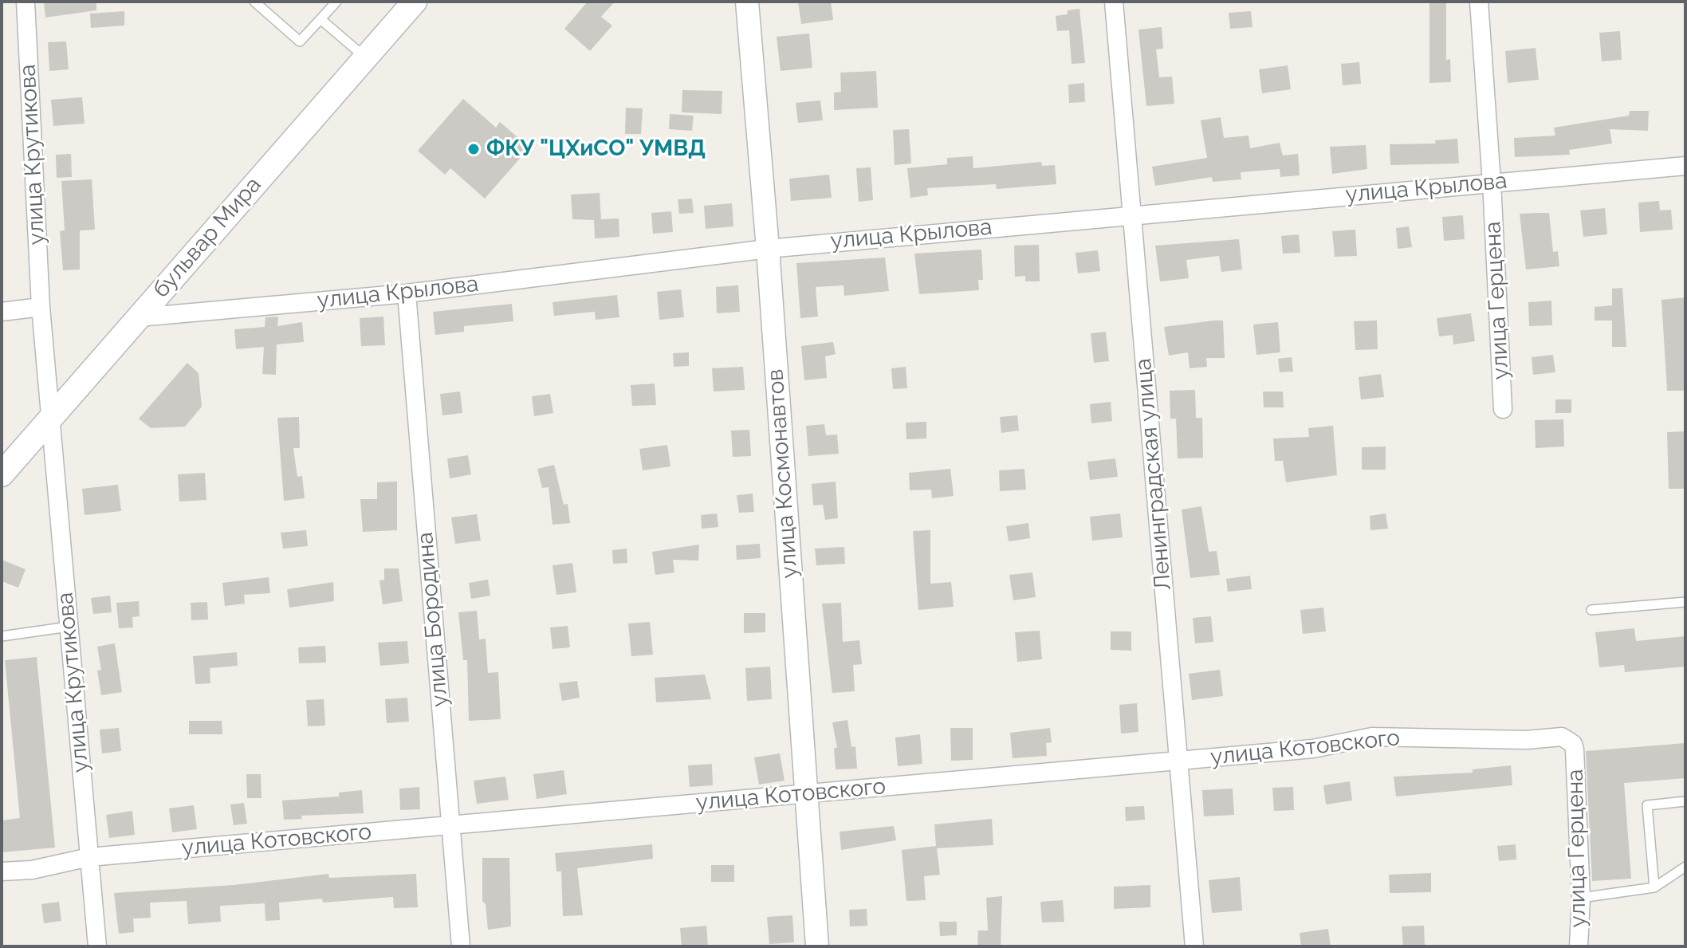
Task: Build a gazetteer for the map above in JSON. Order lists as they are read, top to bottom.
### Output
{
  "streets": {
    "main road": ["бульвар Мира"],
    "street": [
      "улица Крутикова",
      "улица Крылова",
      "улица Герцена",
      "улица Космонавтов",
      "Ленинградская улица",
      "улица Бородина",
      "улица Котовского"
    ]
  },
  "crossings": [
    ["улица Крутикова", "бульвар Мира"],
    ["улица Крутикова", "улица Котовского"],
    ["улица Крылова", "бульвар Мира"],
    ["улица Крылова", "улица Герцена"],
    ["улица Крылова", "улица Космонавтов"],
    ["улица Крылова", "Ленинградская улица"],
    ["улица Крылова", "улица Бородина"],
    ["улица Герцена", "улица Котовского"],
    ["улица Космонавтов", "улица Котовского"],
    ["Ленинградская улица", "улица Котовского"],
    ["улица Бородина", "улица Котовского"]
  ],
  "places": ["ФКУ \"ЦХиСО\" УМВД"]
}
